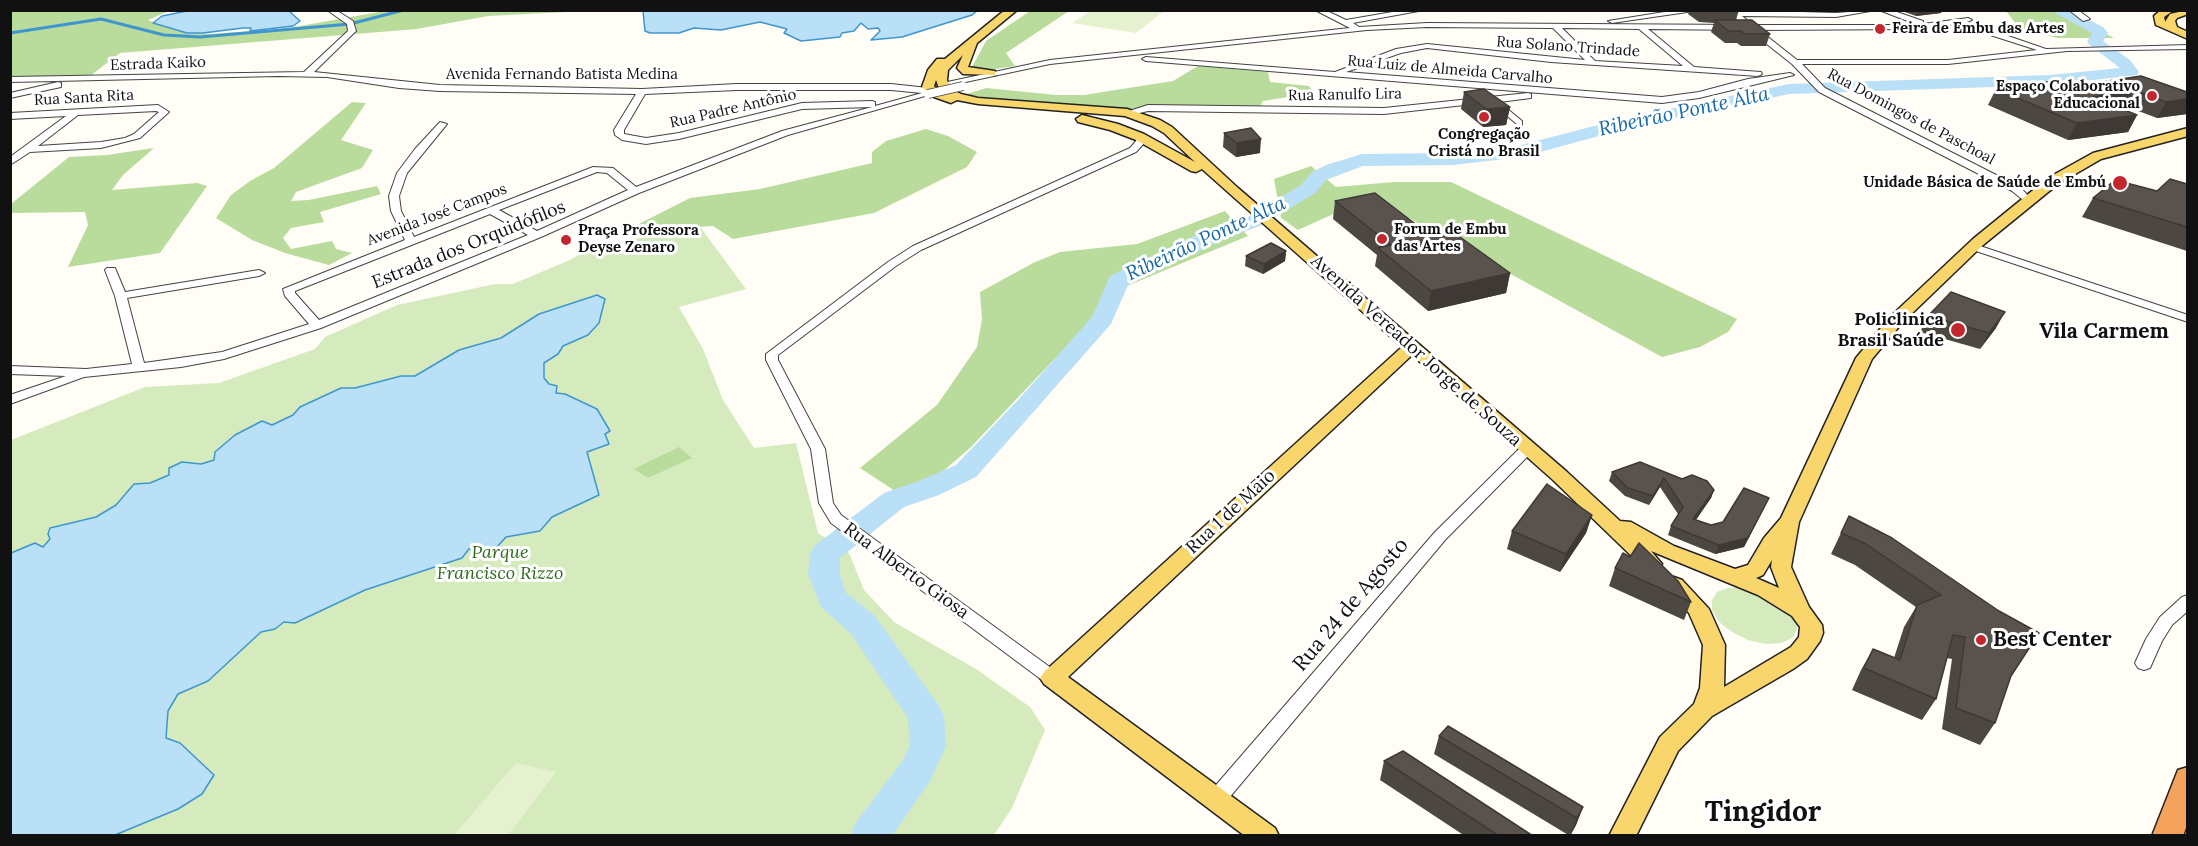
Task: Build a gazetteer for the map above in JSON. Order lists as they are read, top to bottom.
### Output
{
  "streets": {
    "main road": ["Avenida Vereador Jorge de Souza", "Rua 1 de Maio", "Rua Alberto Giosa"],
    "street": [
      "Rua Solano Trindade",
      "Estrada Kaiko",
      "Rua Luiz de Almeida Carvalho",
      "Avenida Fernando Batista Medina",
      "Rua Ranulfo Lira",
      "Rua Santa Rita",
      "Rua Padre Antônio",
      "Rua Domingos de Paschoal",
      "Avenida José Campos",
      "Estrada dos Orquidófilos",
      "Rua 24 de Agosto"
    ]
  },
  "crossings": [
    ["Rua Solano Trindade", "Rua Luiz de Almeida Carvalho"],
    ["Rua Solano Trindade", "Rua Domingos de Paschoal"],
    ["Estrada Kaiko", "Avenida Fernando Batista Medina"],
    ["Rua Luiz de Almeida Carvalho", "Rua Ranulfo Lira"],
    ["Avenida Fernando Batista Medina", "Rua Padre Antônio"],
    ["Avenida Fernando Batista Medina", "Estrada dos Orquidófilos"],
    ["Avenida Fernando Batista Medina", "Avenida Vereador Jorge de Souza"],
    ["Rua Ranulfo Lira", "Avenida Vereador Jorge de Souza"],
    ["Rua Padre Antônio", "Estrada dos Orquidófilos"],
    ["Avenida José Campos", "Estrada dos Orquidófilos"],
    ["Estrada dos Orquidófilos", "Avenida Vereador Jorge de Souza"],
    ["Avenida Vereador Jorge de Souza", "Rua 1 de Maio"],
    ["Avenida Vereador Jorge de Souza", "Rua Alberto Giosa"],
    ["Avenida Vereador Jorge de Souza", "Rua 24 de Agosto"],
    ["Rua 1 de Maio", "Rua Alberto Giosa"],
    ["Rua Alberto Giosa", "Rua 24 de Agosto"]
  ],
  "districts": ["Vila Carmem", "Tingidor"],
  "water": ["Ribeirão Ponte Alta"],
  "parks": ["Parque Francisco Rizzo"],
  "places": [
    "Feira de Embu das Artes",
    "Espaço Colaborativo Educacional",
    "Congregação Cristá no Brasil",
    "Unidade Básica de Saúde de Embú",
    "Forum de Embu das Artes",
    "Praça Professora Deyse Zenaro",
    "Policlinica Brasil Saúde",
    "Best Center"
  ]
}
